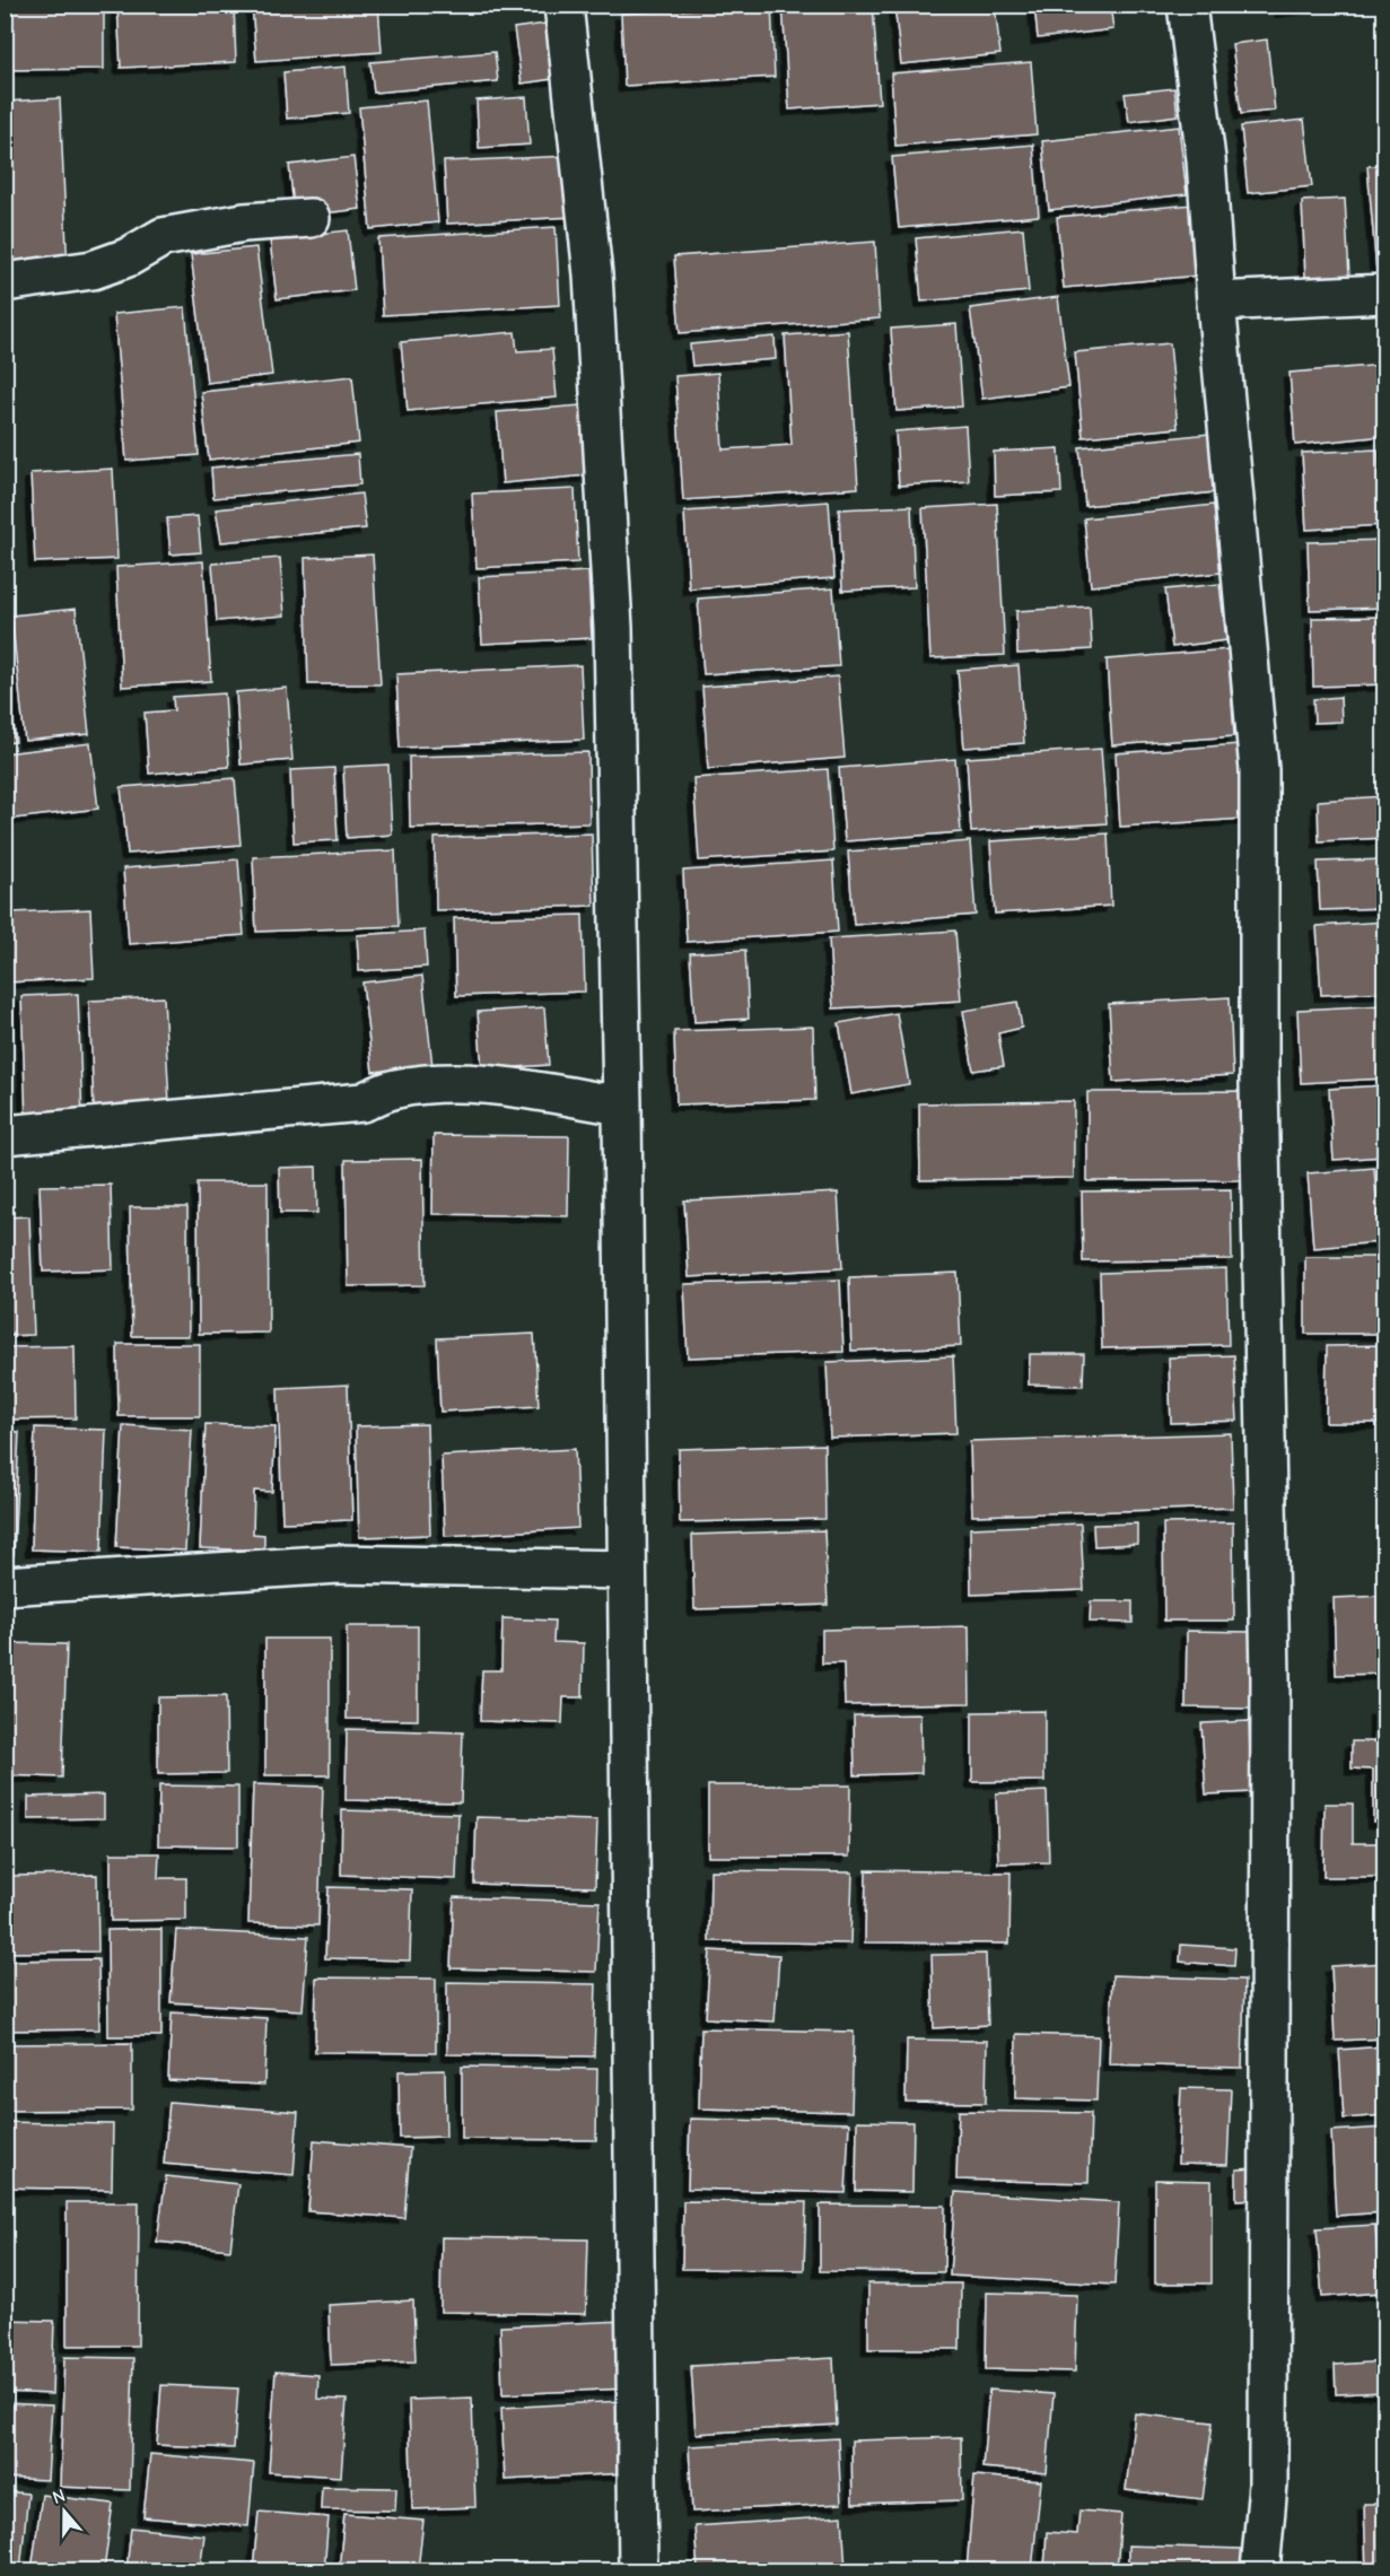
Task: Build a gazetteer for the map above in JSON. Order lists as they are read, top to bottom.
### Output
{
  "north": "top"
}
